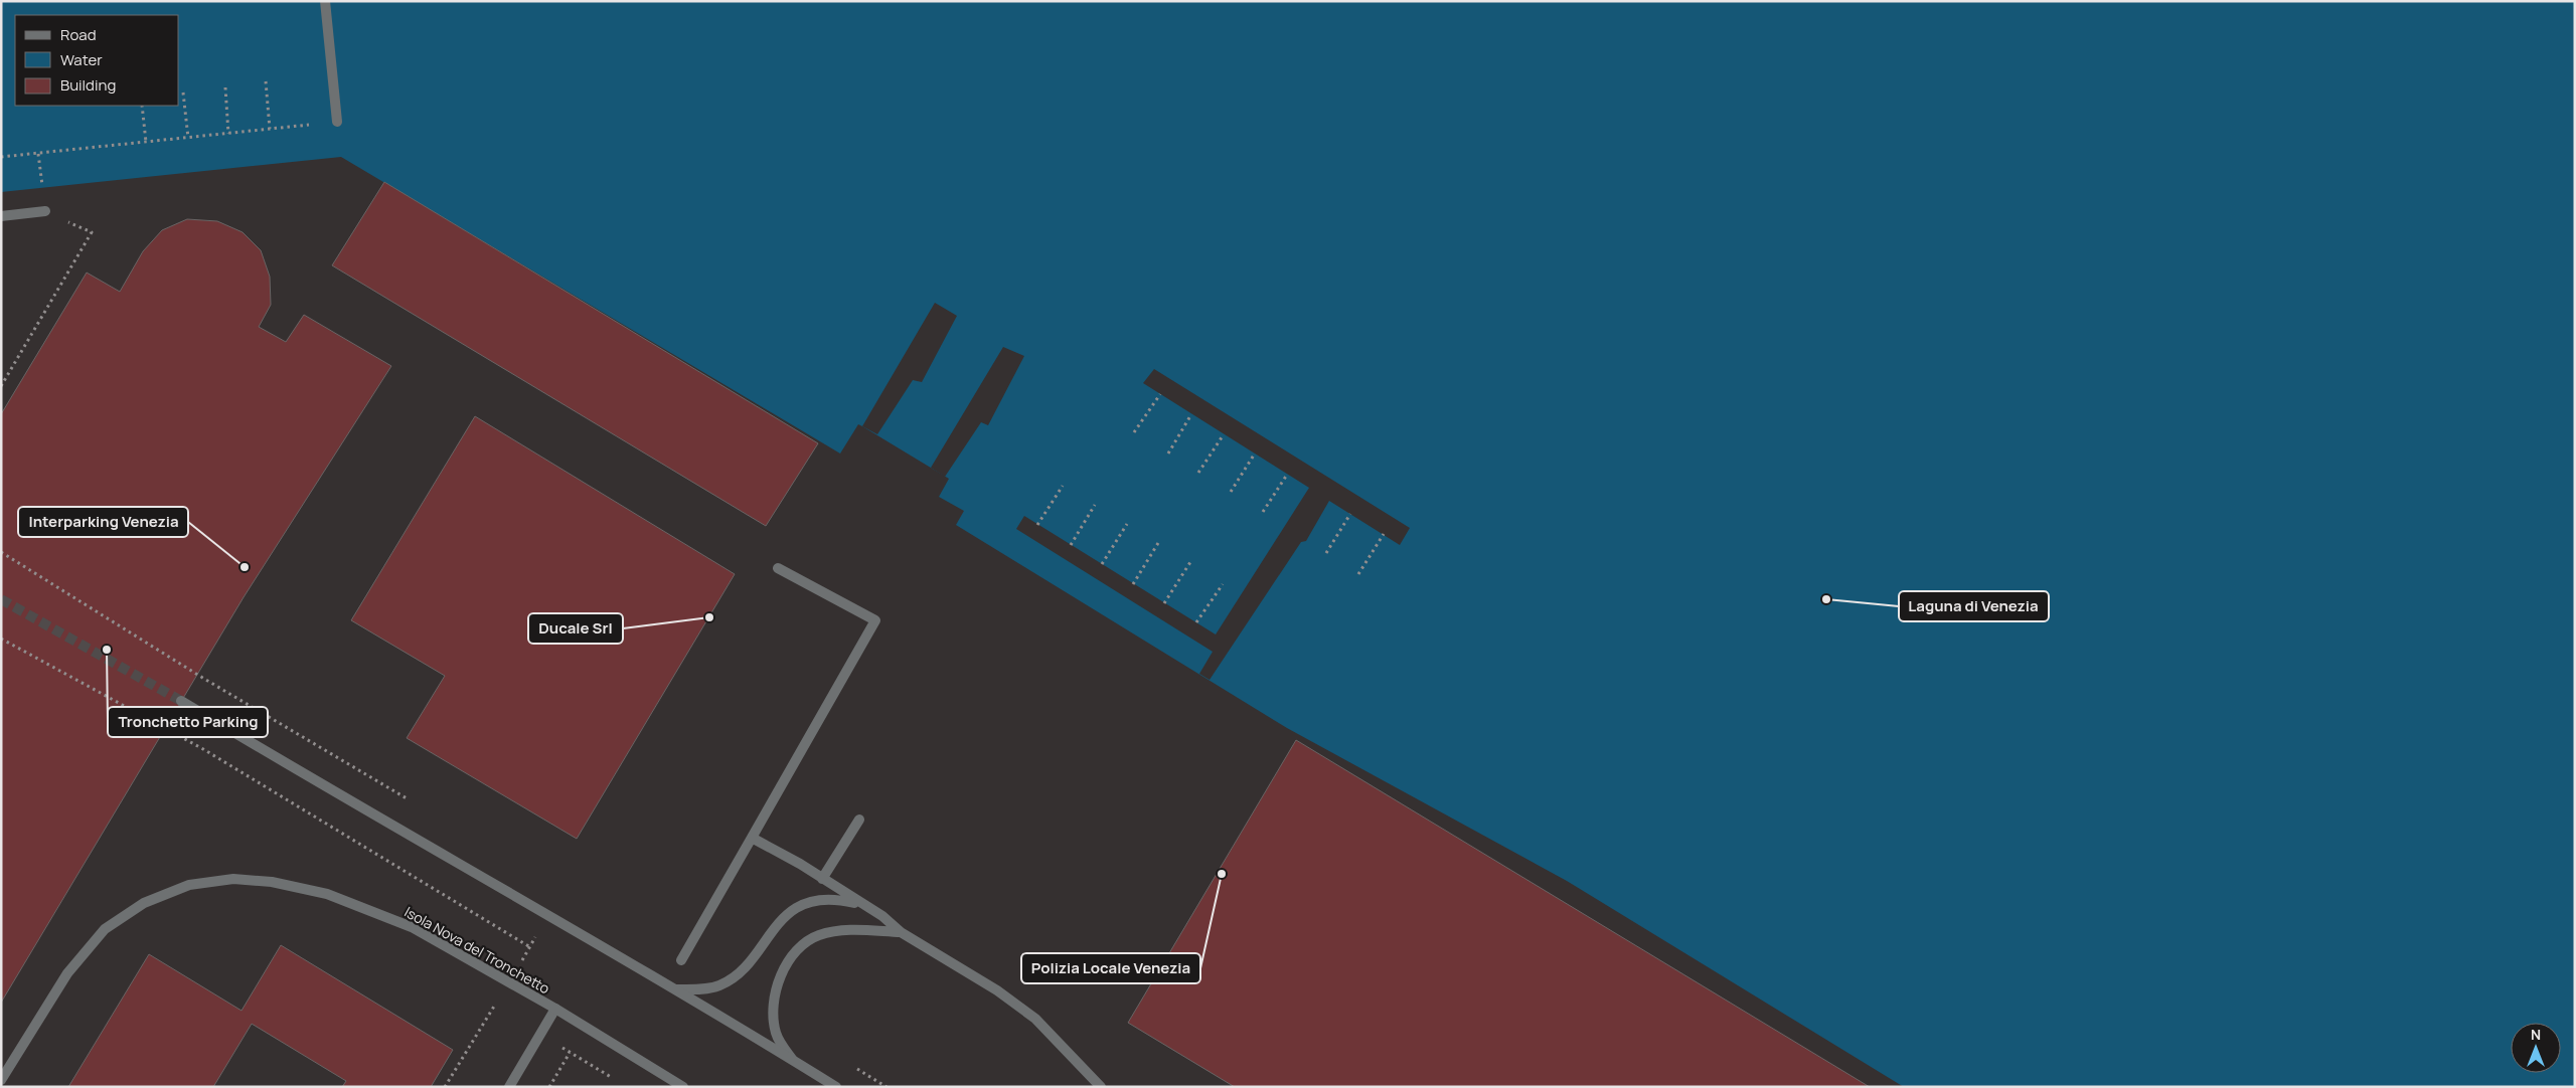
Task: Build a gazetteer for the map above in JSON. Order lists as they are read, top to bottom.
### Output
{
  "streets": {
    "street": ["Isola Nova del Tronchetto"]
  },
  "places": [
    "Interparking Venezia",
    "Laguna di Venezia",
    "Ducale Srl",
    "Tronchetto Parking",
    "Polizia Locale Venezia"
  ],
  "legend": ["Road", "Water", "Building"],
  "north": "top"
}
